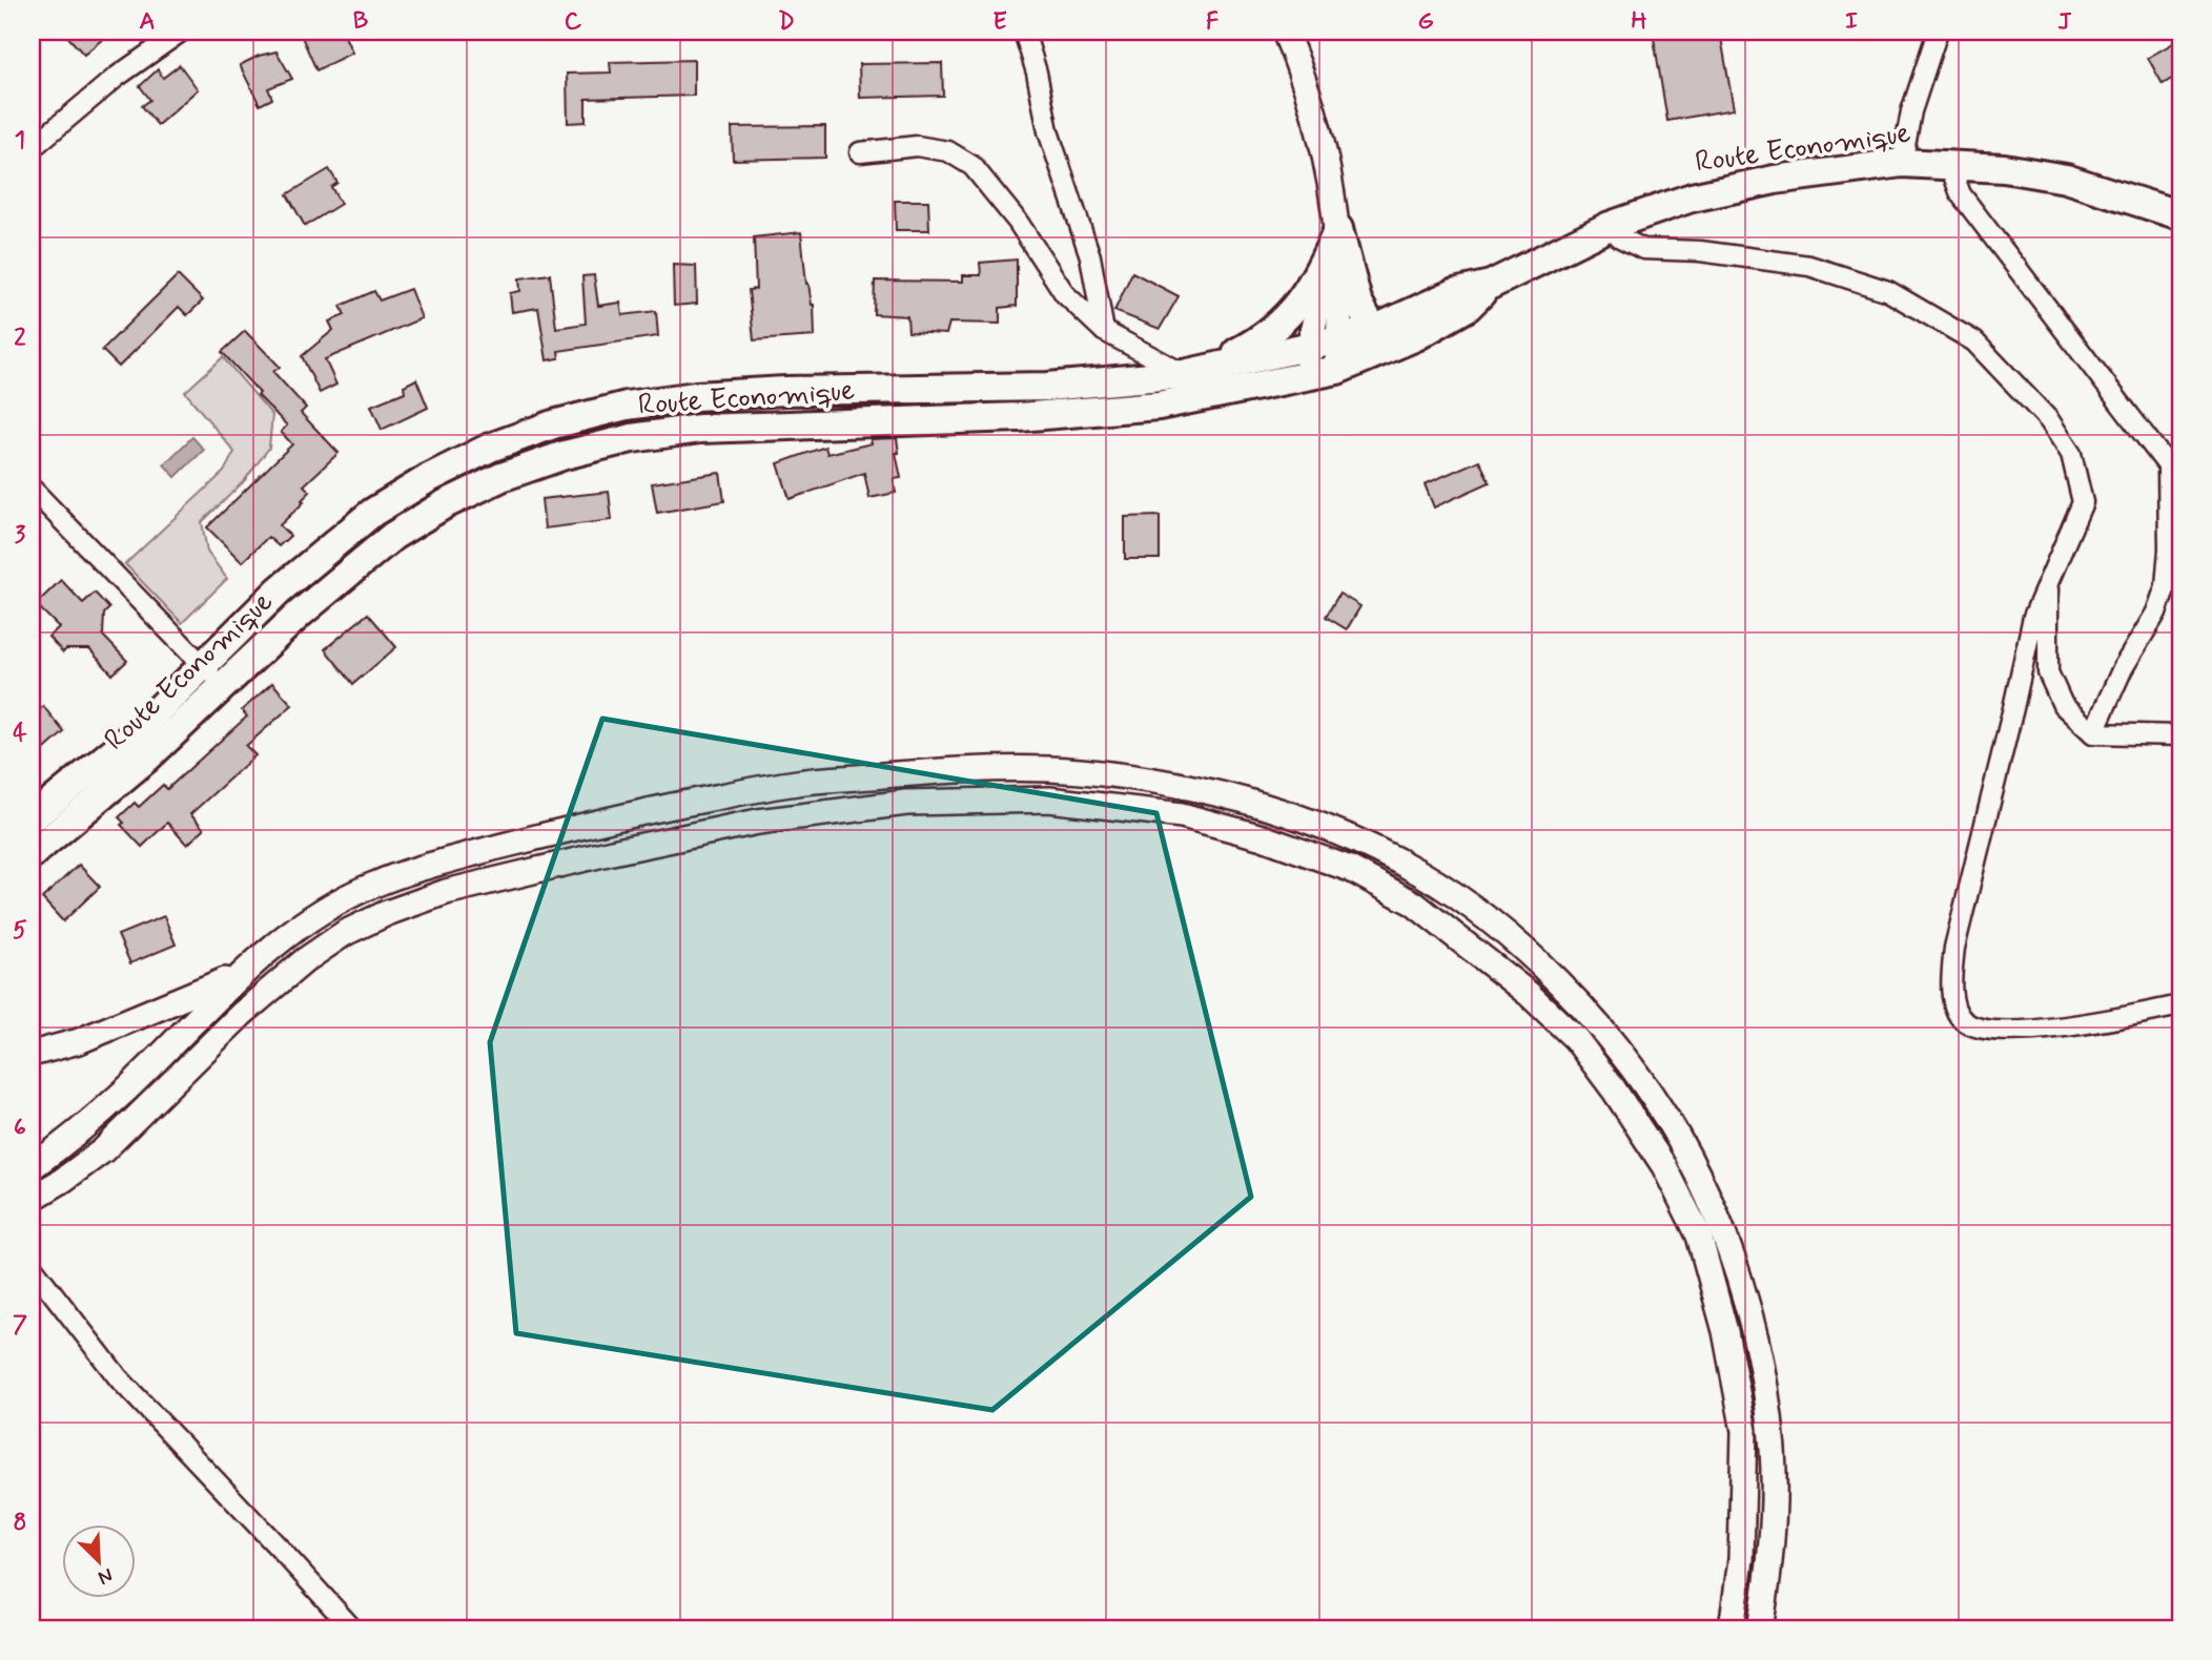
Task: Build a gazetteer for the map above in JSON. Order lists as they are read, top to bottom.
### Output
{
  "streets": {
    "highway": ["Route Economique"]
  },
  "north": "bottom right",
  "grid": {
    "columns": [
      "A",
      "B",
      "C",
      "D",
      "E",
      "F",
      "G",
      "H",
      "I",
      "J"
    ],
    "rows": [
      "1",
      "2",
      "3",
      "4",
      "5",
      "6",
      "7",
      "8"
    ]
  }
}
